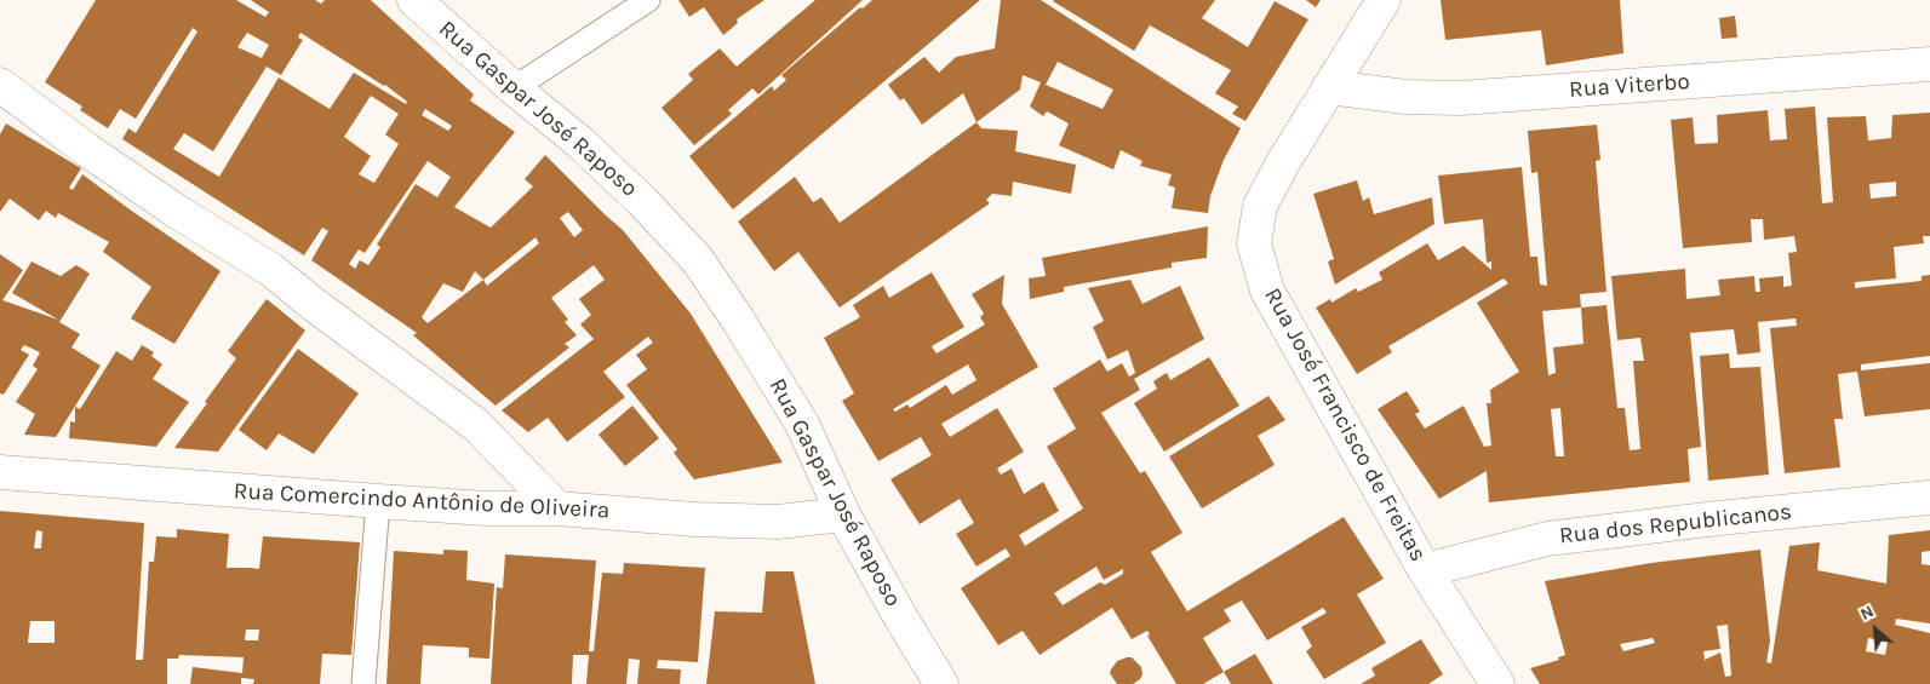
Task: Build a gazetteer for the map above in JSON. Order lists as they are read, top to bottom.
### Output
{
  "streets": {
    "street": [
      "Rua Viterbo",
      "Rua Gaspar José Raposo",
      "Rua José Francisco de Freitas",
      "Rua Comercindo Antônio de Oliveira",
      "Rua dos Republicanos"
    ]
  },
  "crossings": [
    ["Rua Viterbo", "Rua José Francisco de Freitas"],
    ["Rua Gaspar José Raposo", "Rua Comercindo Antônio de Oliveira"],
    ["Rua José Francisco de Freitas", "Rua dos Republicanos"]
  ],
  "north": "top left"
}
